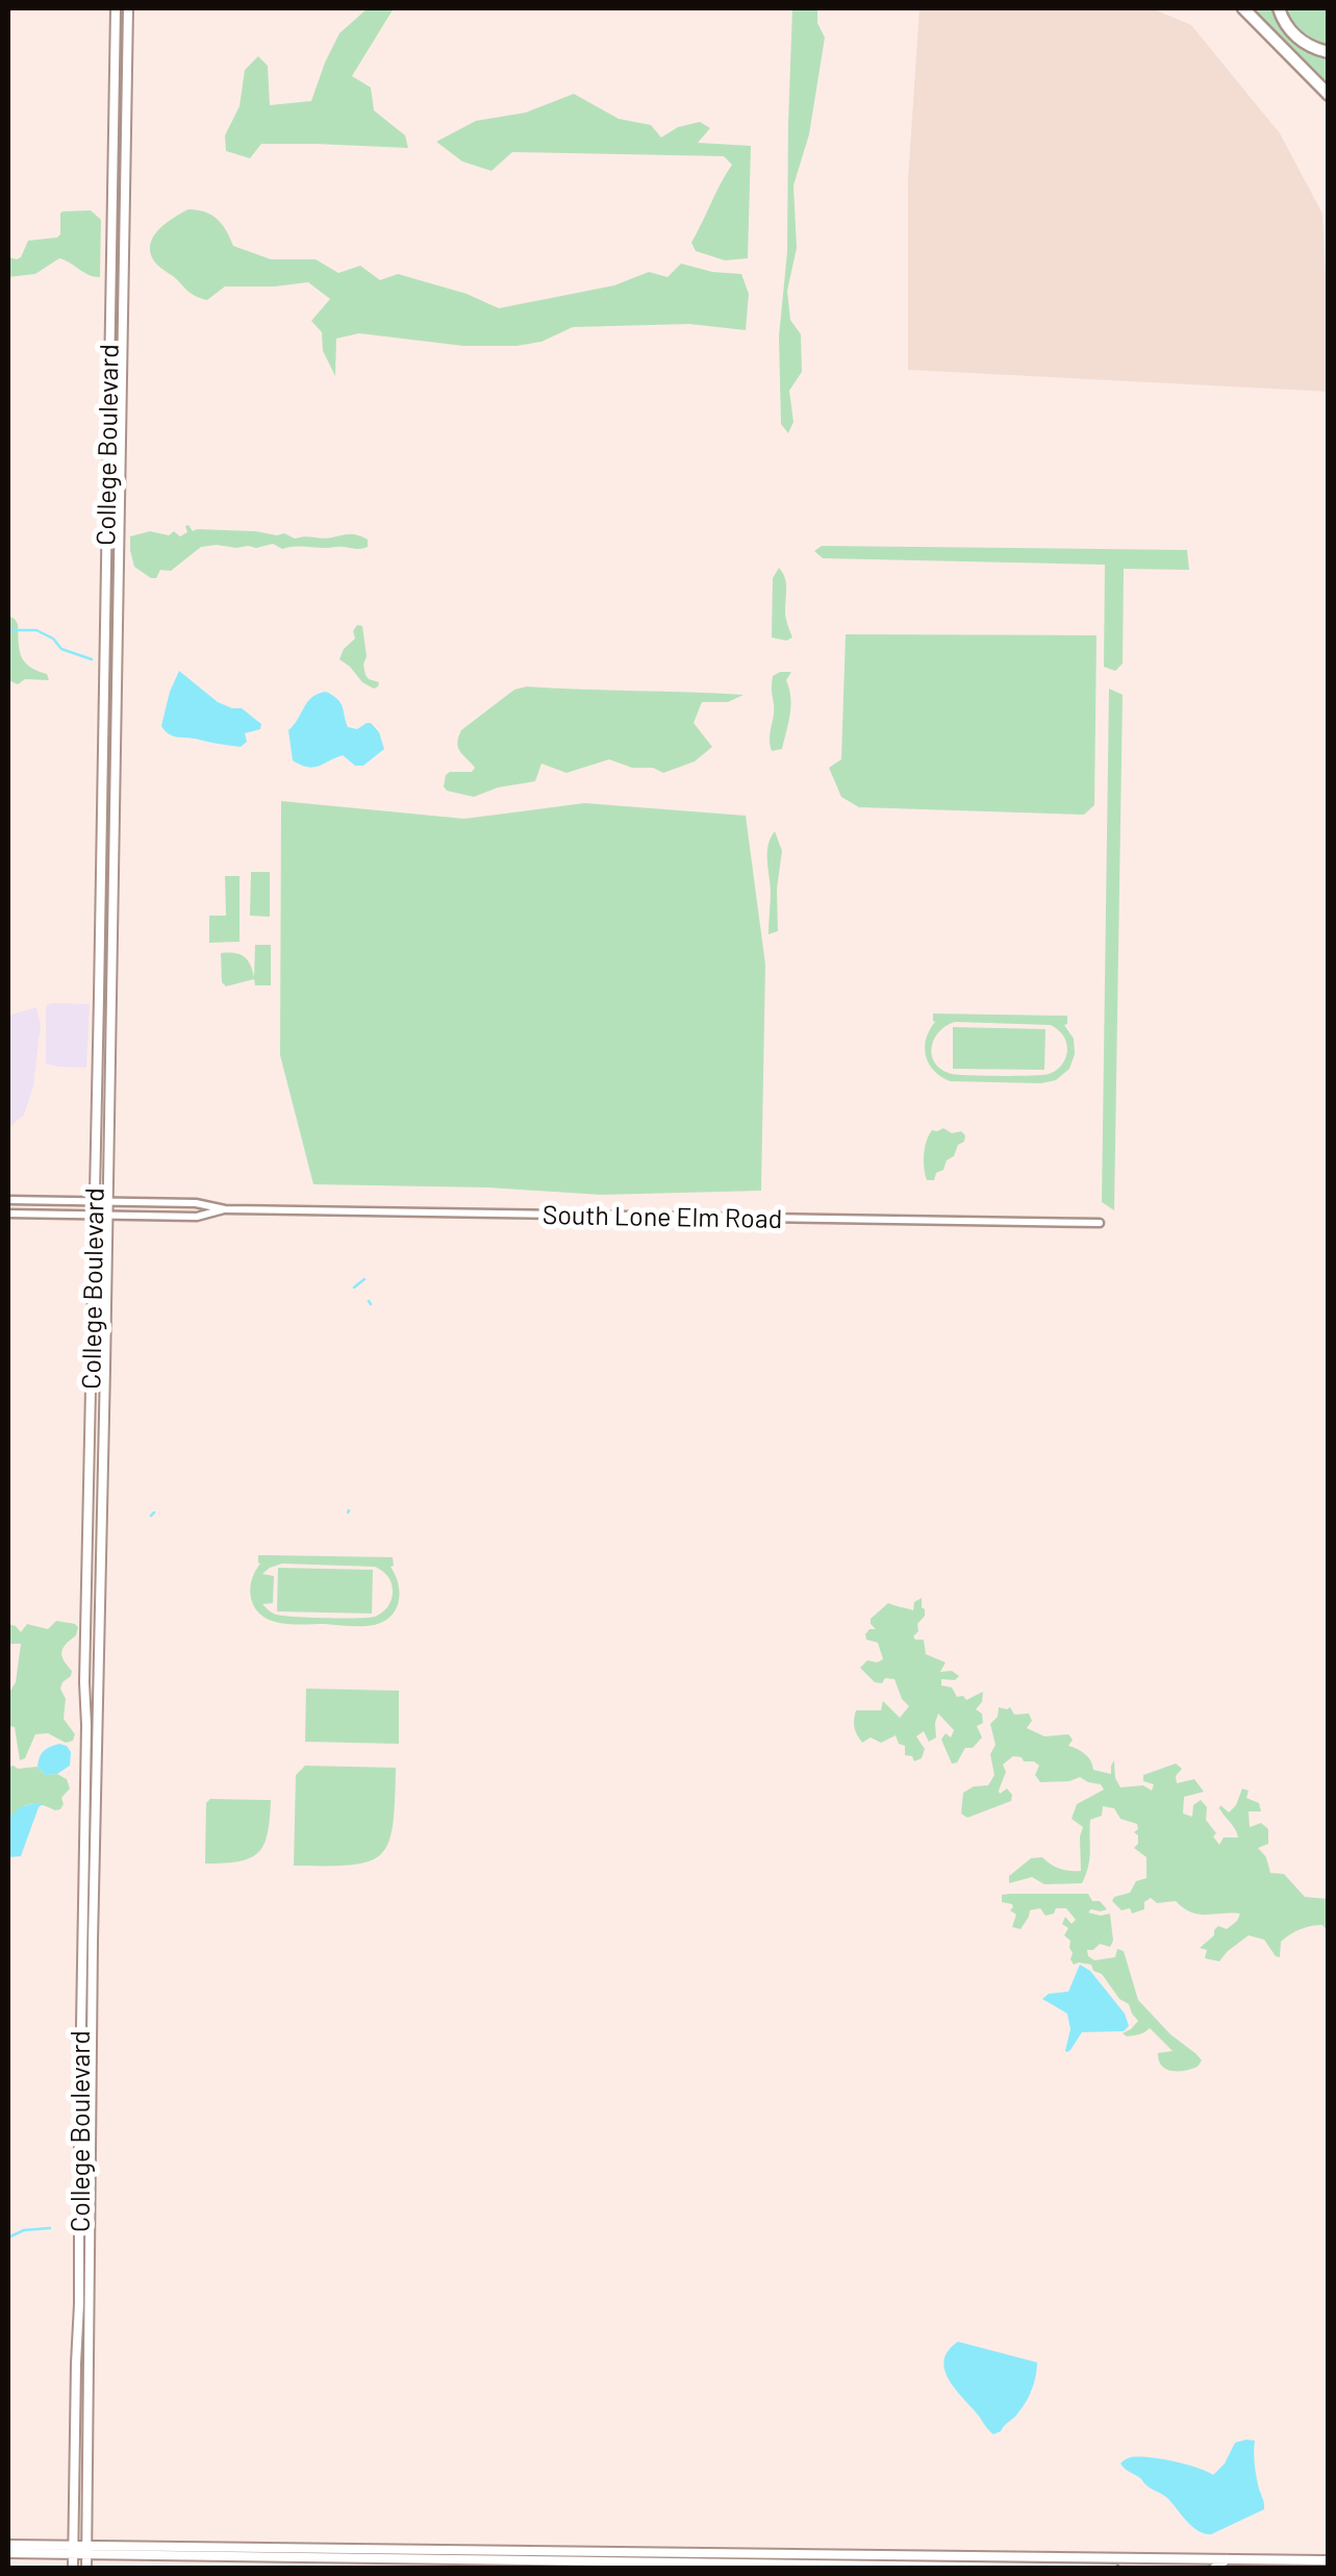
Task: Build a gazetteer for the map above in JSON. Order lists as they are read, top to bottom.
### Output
{
  "streets": {
    "main road": ["College Boulevard"],
    "street": ["South Lone Elm Road"]
  },
  "crossings": [
    ["College Boulevard", "South Lone Elm Road"]
  ]
}
